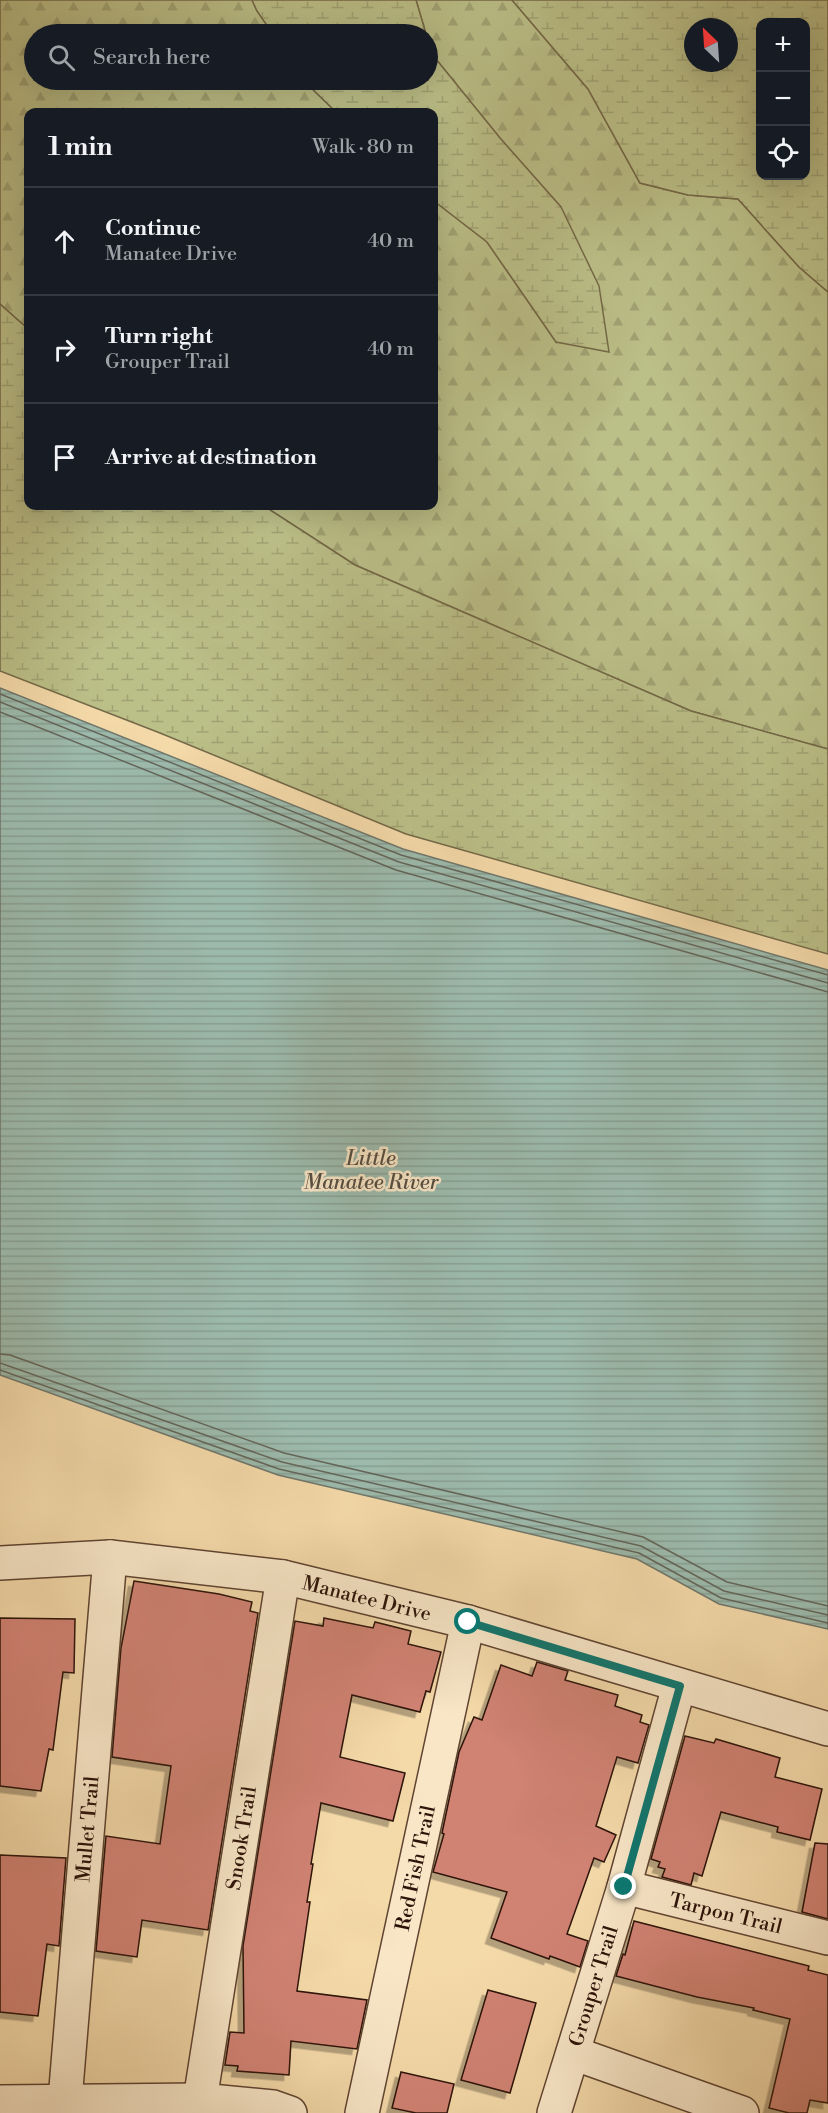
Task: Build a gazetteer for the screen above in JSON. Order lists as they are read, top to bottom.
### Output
{
  "streets": {
    "street": [
      "Manatee Drive",
      "Mullet Trail",
      "Snook Trail",
      "Red Fish Trail",
      "Tarpon Trail",
      "Grouper Trail"
    ]
  },
  "crossings": [
    ["Manatee Drive", "Mullet Trail"],
    ["Manatee Drive", "Snook Trail"],
    ["Manatee Drive", "Red Fish Trail"],
    ["Manatee Drive", "Grouper Trail"],
    ["Tarpon Trail", "Grouper Trail"]
  ],
  "water": ["Little Manatee River"],
  "north": "top left",
  "page": {
    "map_buttons": ["+", "−"],
    "search": "Search here",
    "heading": ["1 min", "Walk · 80 m"],
    "list": [
      ["Continue", "Manatee Drive", "40 m"],
      ["Turn right", "Grouper Trail", "40 m"],
      "Arrive at destination"
    ]
  }
}
